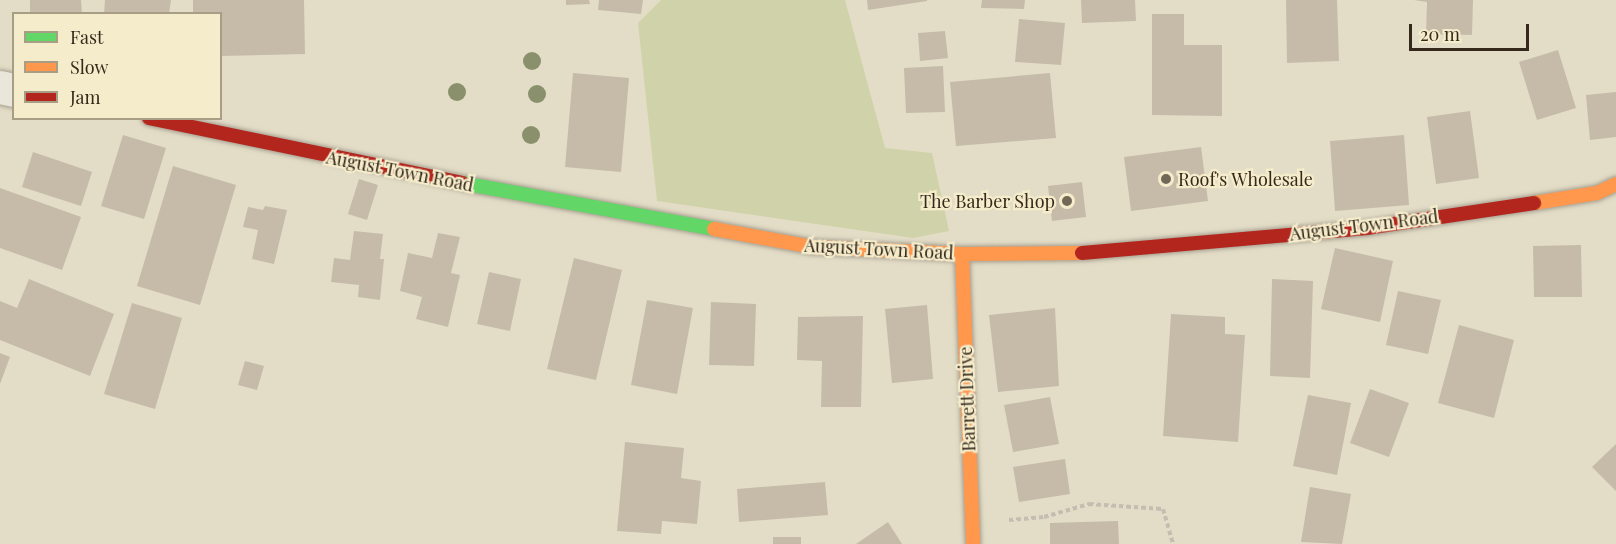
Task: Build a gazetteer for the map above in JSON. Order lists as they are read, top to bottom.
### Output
{
  "streets": {
    "street": ["August Town Road", "Barrett Drive"]
  },
  "crossings": [
    ["August Town Road", "Barrett Drive"]
  ],
  "places": ["Roof's Wholesale", "The Barber Shop"],
  "legend": ["Fast", "Slow", "Jam"],
  "scale_bar": "20 m"
}
